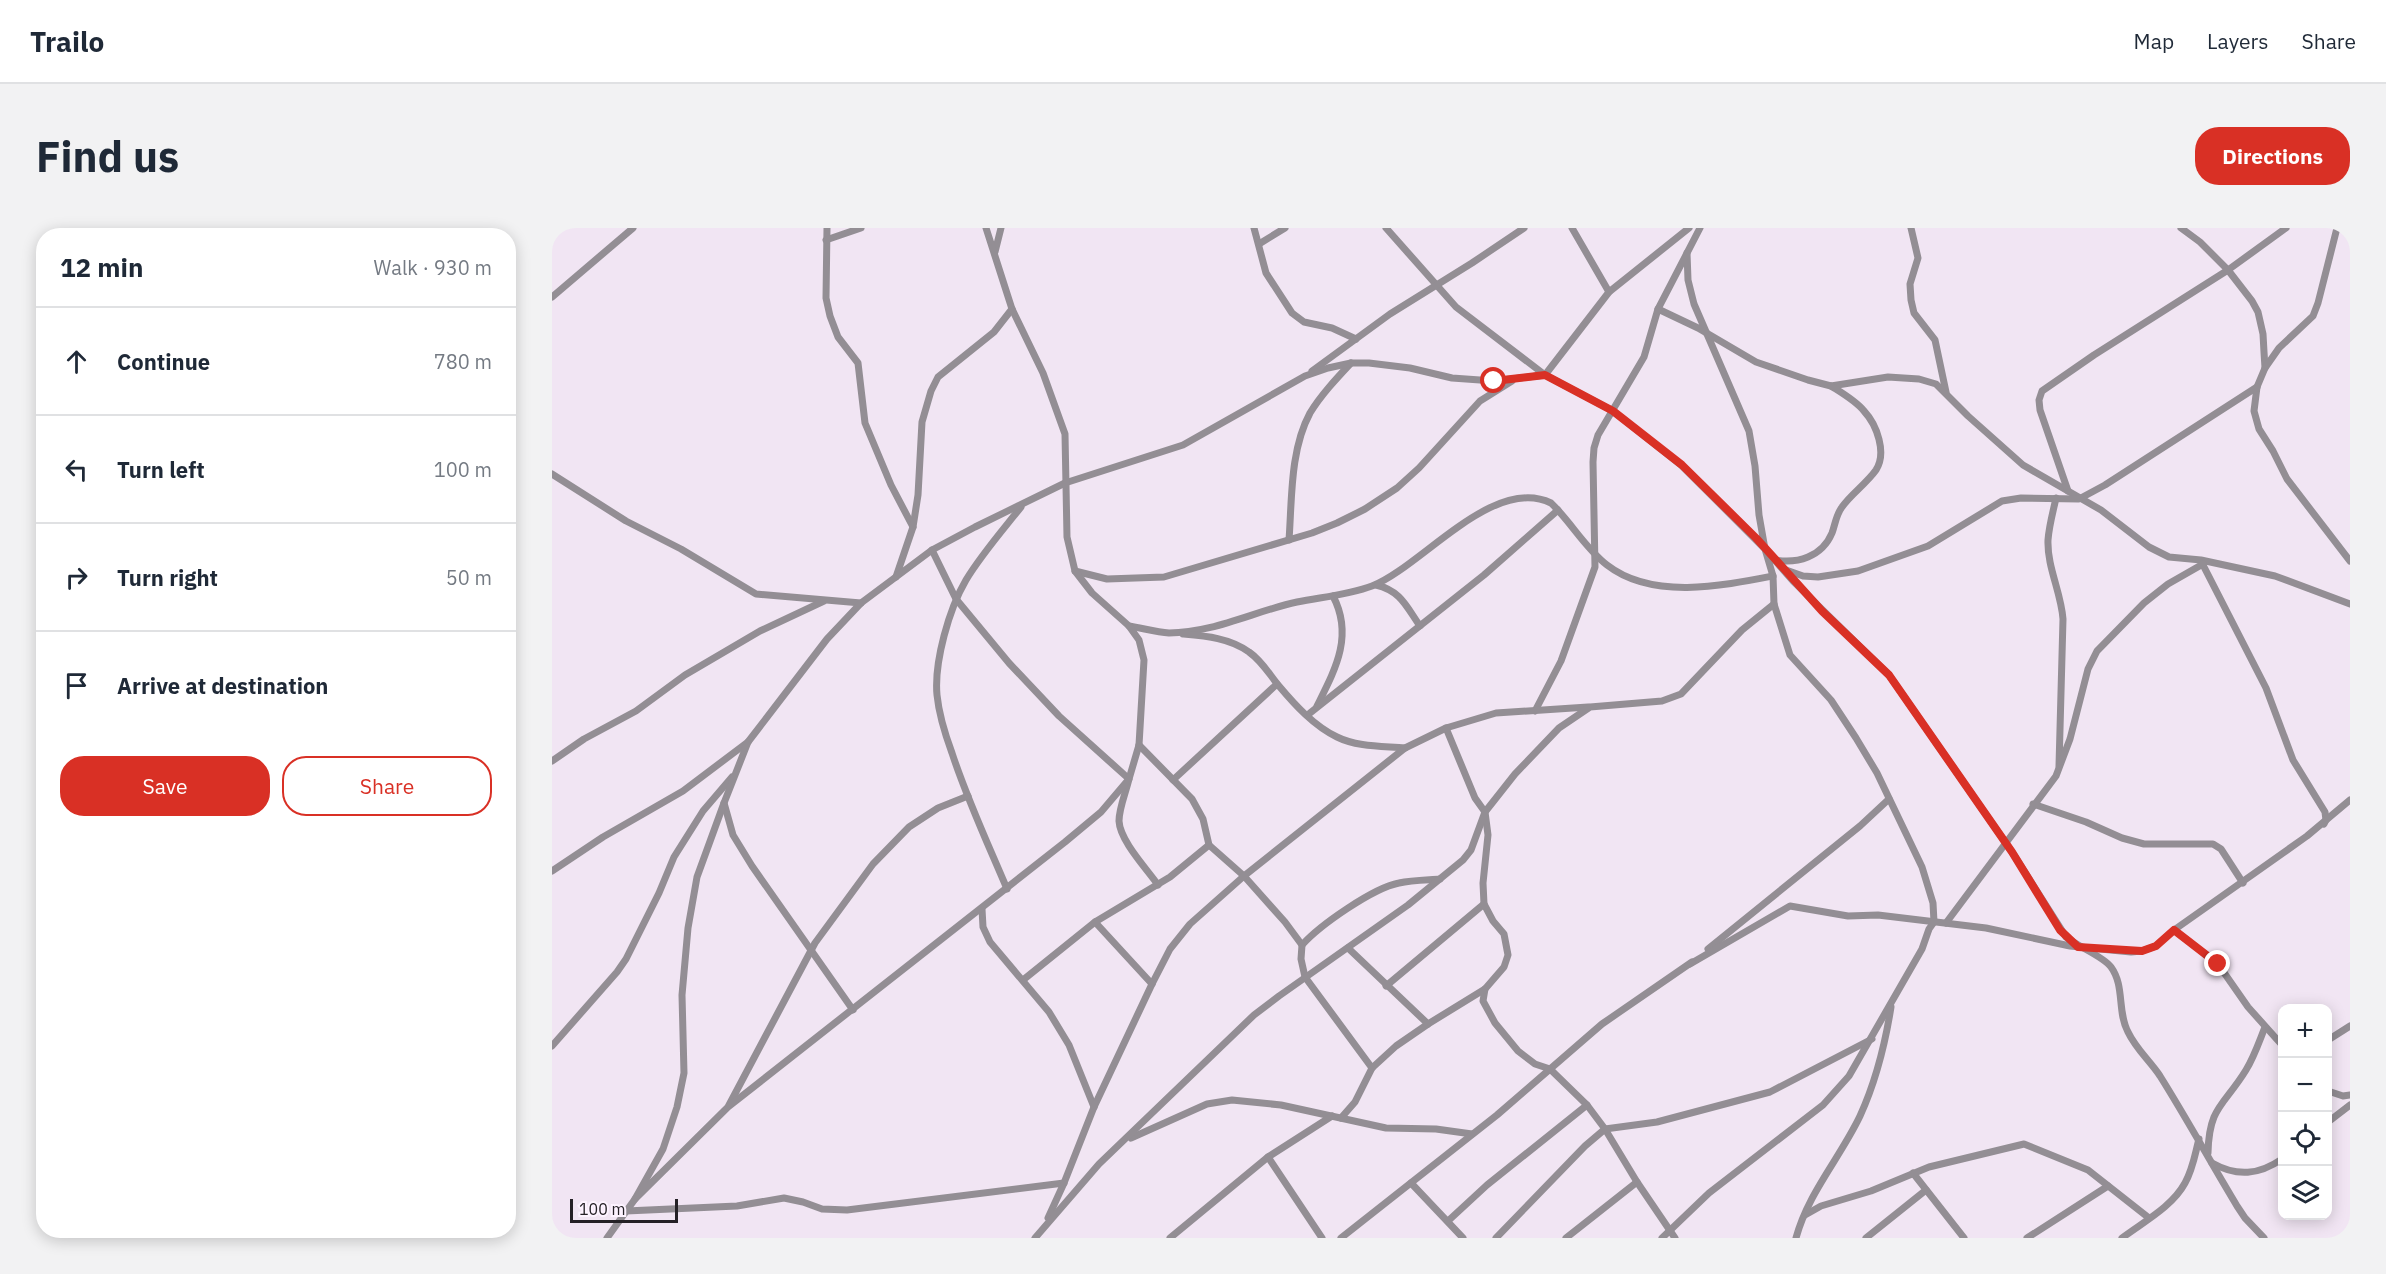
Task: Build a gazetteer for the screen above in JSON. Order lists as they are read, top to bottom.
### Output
{
  "scale_bar": "100 m",
  "page": {
    "header": "Trailo",
    "nav": ["Map", "Layers", "Share"],
    "buttons": [
      "Directions",
      ["Save", "Share"]
    ],
    "title": "Find us",
    "heading": ["12 min", "Walk · 930 m"],
    "list": [
      ["Continue", "780 m"],
      ["Turn left", "100 m"],
      ["Turn right", "50 m"],
      "Arrive at destination"
    ],
    "map_buttons": ["+", "−"],
    "scale": "100 m"
  }
}
